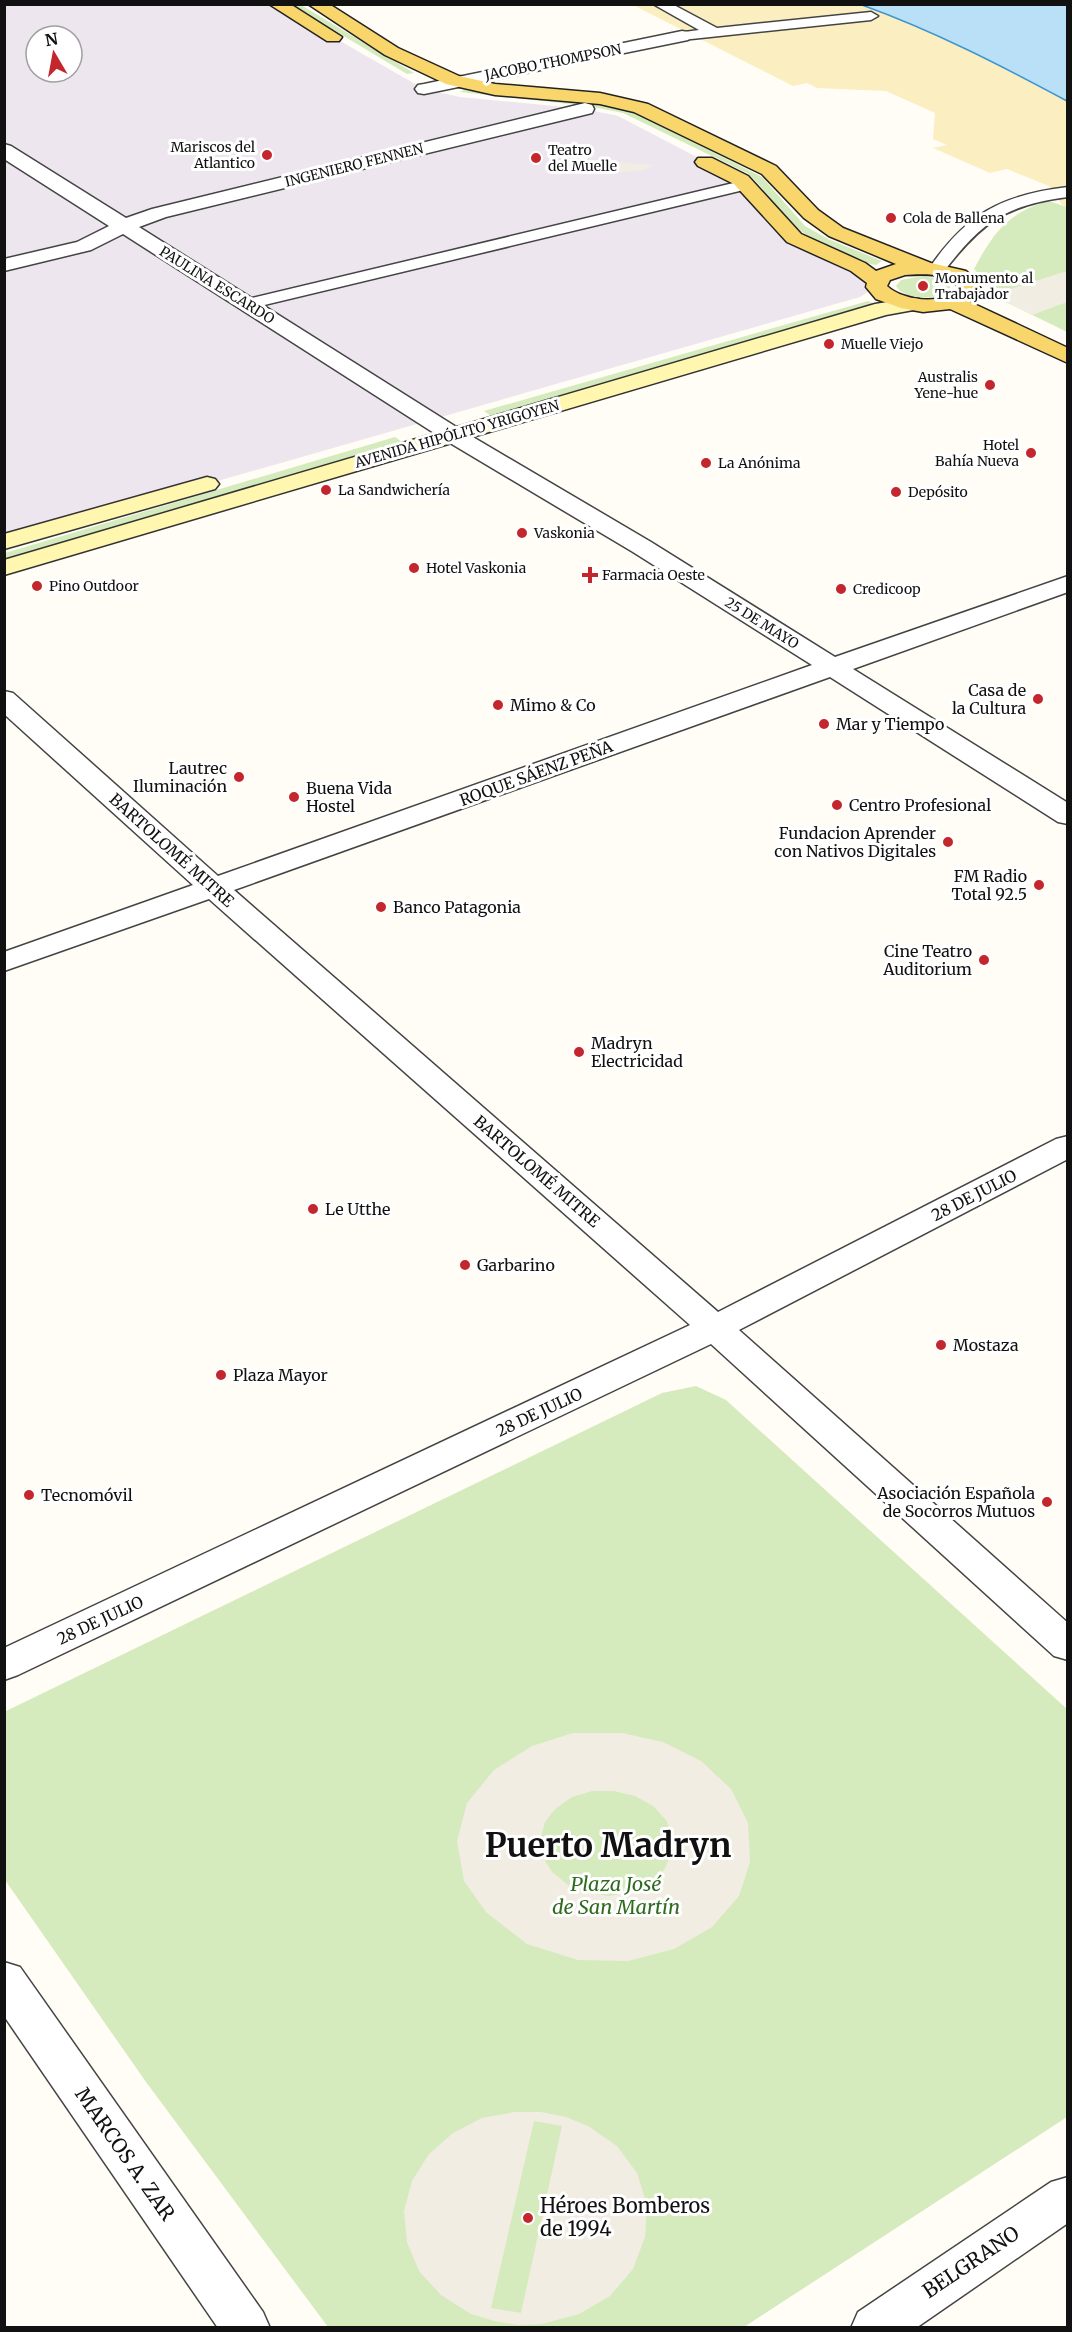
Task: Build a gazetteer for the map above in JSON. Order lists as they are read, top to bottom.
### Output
{
  "streets": {
    "main road": ["AVENIDA HIPÓLITO YRIGOYEN"],
    "street": [
      "JACOBO THOMPSON",
      "INGENIERO FENNEN",
      "PAULINA ESCARDO",
      "25 DE MAYO",
      "ROQUE SÁENZ PEÑA",
      "BARTOLOMÉ MITRE",
      "28 DE JULIO",
      "MARCOS A. ZAR",
      "BELGRANO"
    ]
  },
  "crossings": [
    ["INGENIERO FENNEN", "PAULINA ESCARDO"],
    ["PAULINA ESCARDO", "AVENIDA HIPÓLITO YRIGOYEN"],
    ["PAULINA ESCARDO", "25 DE MAYO"],
    ["AVENIDA HIPÓLITO YRIGOYEN", "25 DE MAYO"],
    ["25 DE MAYO", "ROQUE SÁENZ PEÑA"],
    ["ROQUE SÁENZ PEÑA", "BARTOLOMÉ MITRE"],
    ["BARTOLOMÉ MITRE", "28 DE JULIO"]
  ],
  "districts": ["Puerto Madryn"],
  "parks": ["Plaza José de San Martín"],
  "places": {
    "other": [
      "Mariscos del Atlantico",
      "Teatro del Muelle",
      "Cola de Ballena",
      "Monumento al Trabajador",
      "Muelle Viejo",
      "Australis Yene-hue",
      "Hotel Bahía Nueva",
      "La Anónima",
      "La Sandwichería",
      "Depósito",
      "Vaskonia",
      "Hotel Vaskonia",
      "Pino Outdoor",
      "Credicoop",
      "Casa de la Cultura",
      "Mimo & Co",
      "Mar y Tiempo",
      "Lautrec Iluminación",
      "Buena Vida Hostel",
      "Centro Profesional",
      "Fundacion Aprender con Nativos Digitales",
      "FM Radio Total 92.5",
      "Banco Patagonia",
      "Cine Teatro Auditorium",
      "Madryn Electricidad",
      "Le Utthe",
      "Garbarino",
      "Mostaza",
      "Plaza Mayor",
      "Tecnomóvil",
      "Asociación Española de Socorros Mutuos",
      "Héroes Bomberos de 1994"
    ],
    "health": ["Farmacia Oeste"]
  },
  "north": "top"
}
